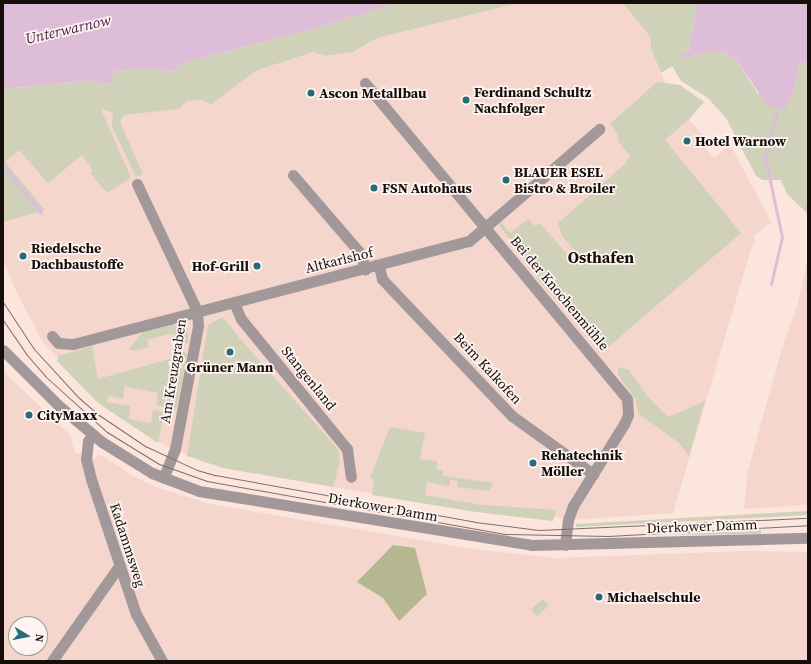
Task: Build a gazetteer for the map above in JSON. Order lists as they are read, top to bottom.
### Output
{
  "streets": {
    "street": [
      "Altkarlshof",
      "Bei der Knochenmühle",
      "Beim Kalkofen",
      "Am Kreuzgraben",
      "Stangenland",
      "Dierkower Damm",
      "Kadammsweg"
    ]
  },
  "crossings": [
    ["Altkarlshof", "Bei der Knochenmühle"],
    ["Altkarlshof", "Beim Kalkofen"],
    ["Altkarlshof", "Am Kreuzgraben"],
    ["Altkarlshof", "Stangenland"],
    ["Bei der Knochenmühle", "Beim Kalkofen"],
    ["Bei der Knochenmühle", "Dierkower Damm"],
    ["Am Kreuzgraben", "Dierkower Damm"],
    ["Dierkower Damm", "Kadammsweg"]
  ],
  "districts": ["Osthafen"],
  "water": ["Unterwarnow"],
  "places": [
    "Ascon Metallbau",
    "Ferdinand Schultz Nachfolger",
    "Hotel Warnow",
    "BLAUER ESEL Bistro & Broiler",
    "FSN Autohaus",
    "Riedelsche Dachbaustoffe",
    "Hof-Grill",
    "Grüner Mann",
    "CityMaxx",
    "Rehatechnik Möller",
    "Michaelschule"
  ],
  "north": "right"
}
